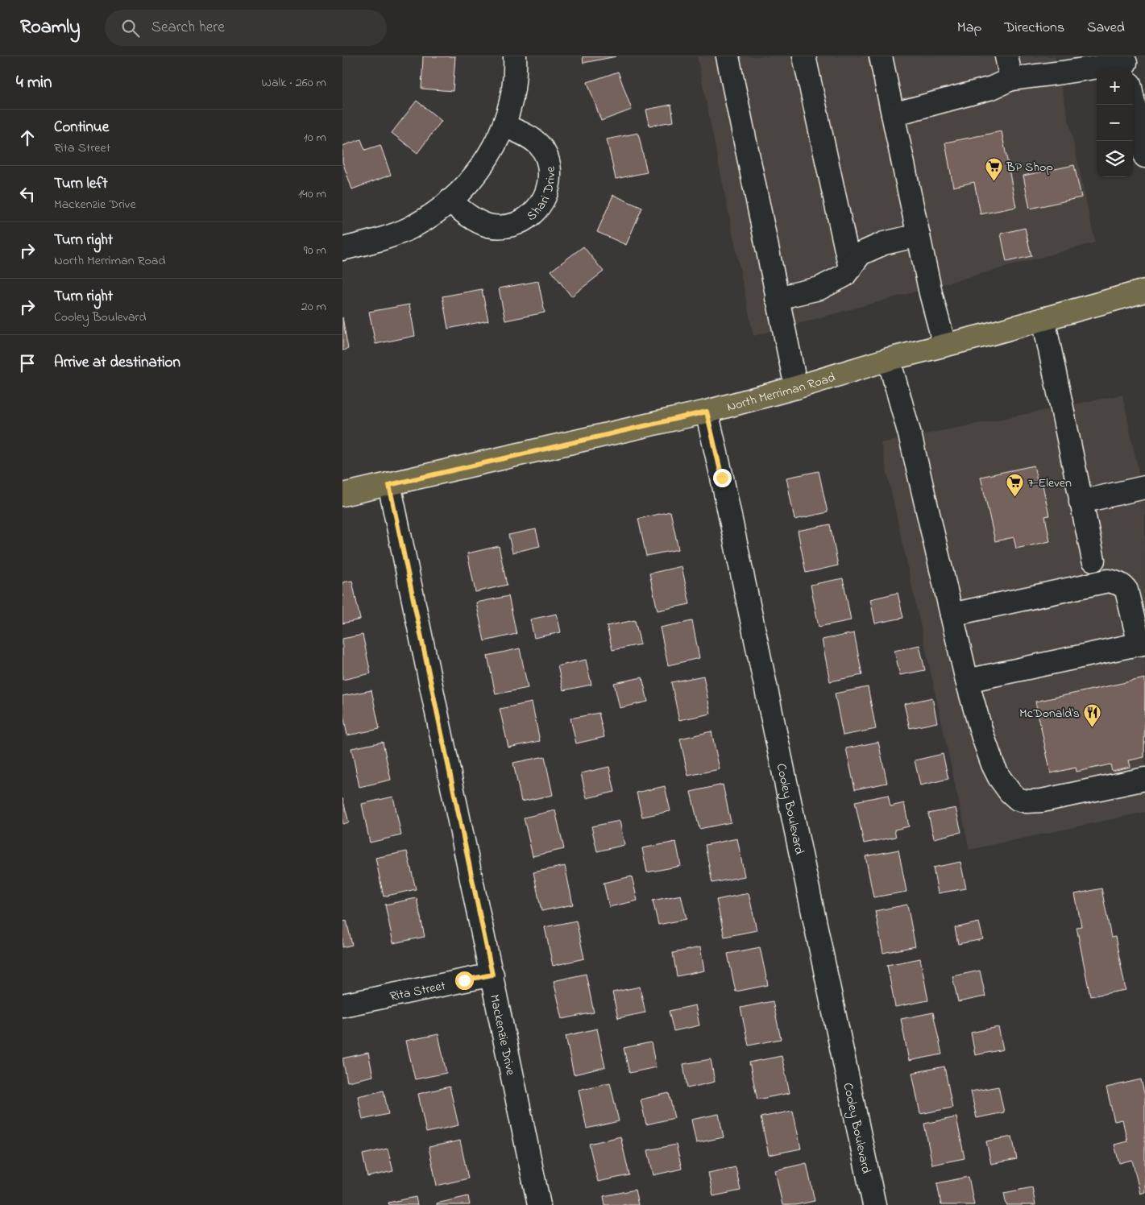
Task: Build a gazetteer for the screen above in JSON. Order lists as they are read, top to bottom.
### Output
{
  "streets": {
    "main road": ["North Merriman Road"],
    "street": [
      "Shari Drive",
      "Cooley Boulevard",
      "Rita Street",
      "Mackenzie Drive"
    ]
  },
  "crossings": [
    ["North Merriman Road", "Cooley Boulevard"],
    ["North Merriman Road", "Mackenzie Drive"],
    ["Rita Street", "Mackenzie Drive"]
  ],
  "places": {
    "supermarket": ["BP Shop", "7-Eleven"],
    "restaurant": ["McDonald's"]
  },
  "page": {
    "header": "Roamly",
    "search": "Search here",
    "nav": ["Map", "Directions", "Saved"],
    "heading": ["4 min", "Walk · 260 m"],
    "map_buttons": ["+", "−"],
    "list": [
      ["Continue", "Rita Street", "10 m"],
      ["Turn left", "Mackenzie Drive", "140 m"],
      ["Turn right", "North Merriman Road", "90 m"],
      ["Turn right", "Cooley Boulevard", "20 m"],
      "Arrive at destination"
    ]
  }
}
